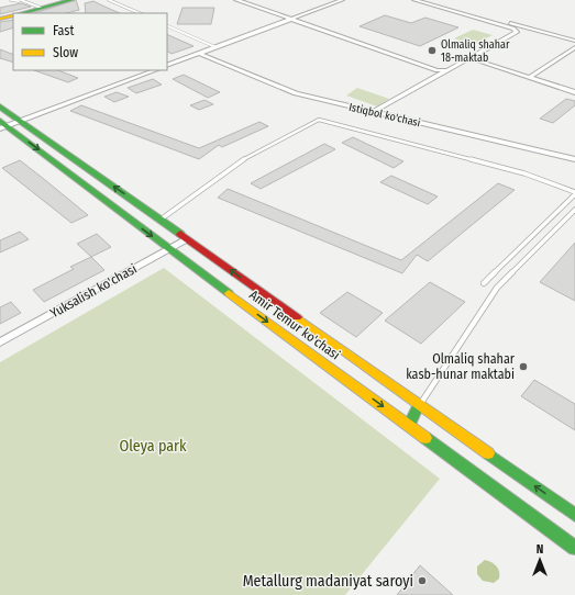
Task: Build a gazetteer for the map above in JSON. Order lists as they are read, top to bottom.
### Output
{
  "streets": {
    "main road": ["Amir Temur ko'chasi"],
    "street": ["Istiqbol ko'chasi", "Yuksalish ko'chasi"]
  },
  "crossings": [
    ["Yuksalish ko'chasi", "Amir Temur ko'chasi"]
  ],
  "parks": ["Oleya park"],
  "places": ["Olmaliq shahar 18-maktab", "Olmaliq shahar kasb-hunar maktabi", "Metallurg madaniyat saroyi"],
  "legend": ["Fast", "Slow"],
  "north": "top"
}
